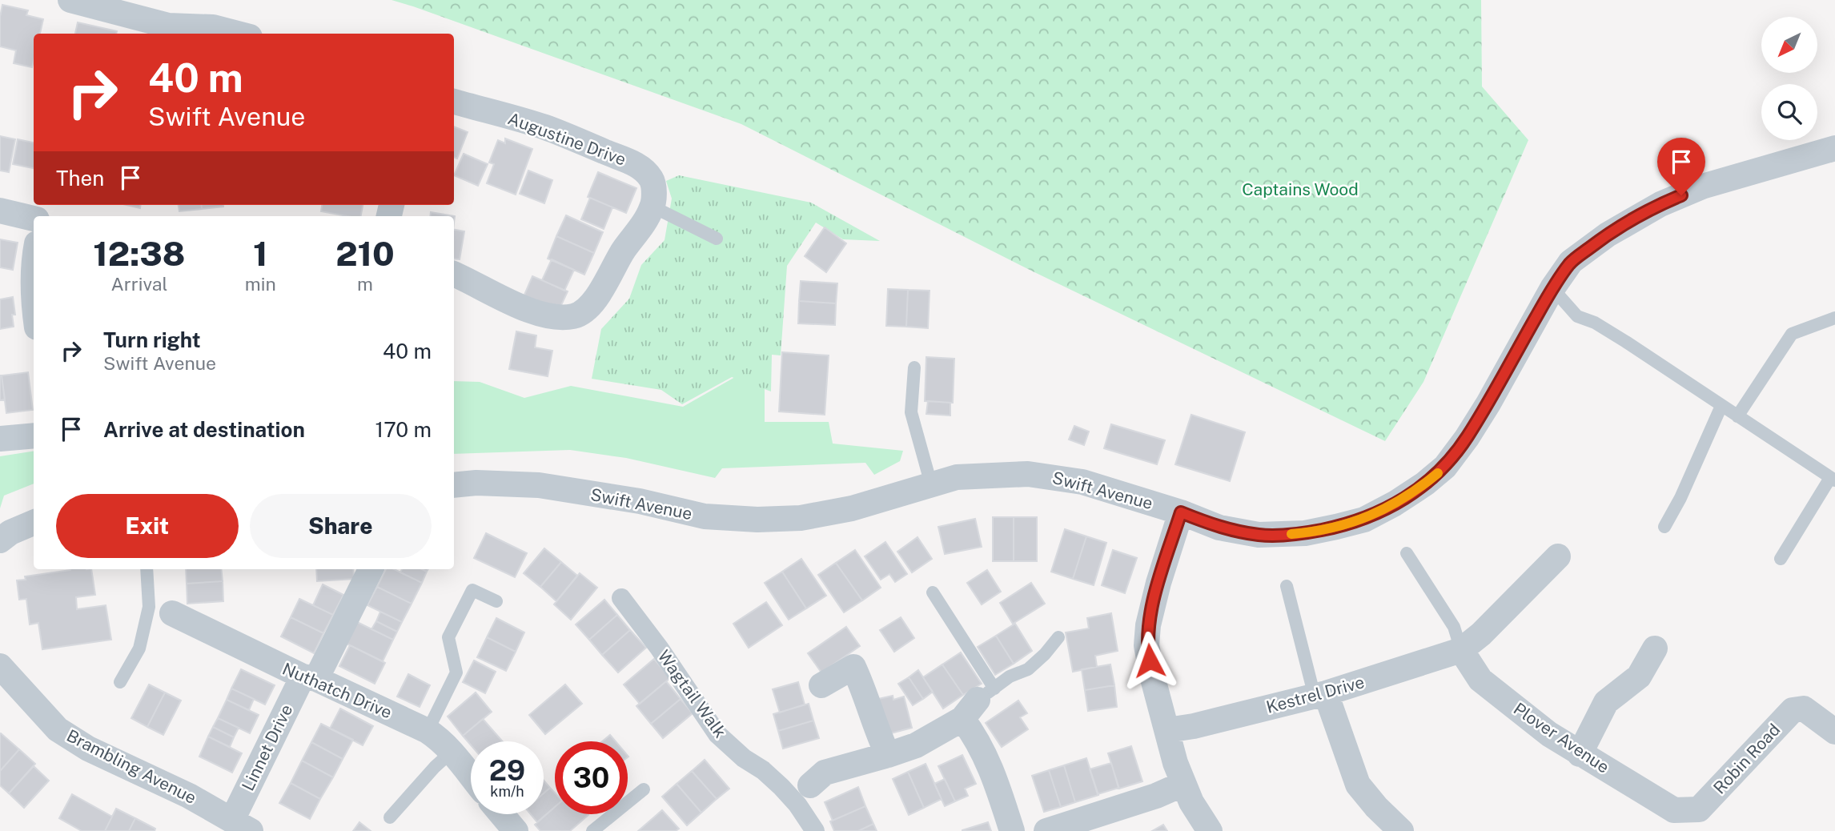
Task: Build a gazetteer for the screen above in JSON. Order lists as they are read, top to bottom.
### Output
{
  "streets": {
    "street": [
      "Augustine Drive",
      "Swift Avenue",
      "Nuthatch Drive",
      "Wagtail Walk",
      "Kestrel Drive",
      "Plover Avenue",
      "Linnet Drive",
      "Robin Road",
      "Brambling Avenue"
    ]
  },
  "crossings": [
    ["Nuthatch Drive", "Linnet Drive"],
    ["Kestrel Drive", "Plover Avenue"],
    ["Plover Avenue", "Robin Road"],
    ["Linnet Drive", "Brambling Avenue"]
  ],
  "parks": ["Captains Wood"],
  "north": "bottom left",
  "page": {
    "turn": ["40 m", "Swift Avenue"],
    "then": "Then",
    "eta": [
      "12:38",
      "Arrival",
      "1",
      "min",
      "210",
      "m"
    ],
    "list": [
      {
        "name": "Turn right",
        "note": "Swift Avenue",
        "value": "40 m"
      },
      {
        "name": "Arrive at destination",
        "value": "170 m"
      }
    ],
    "buttons": ["Exit", "Share"],
    "speed": "29 km/h",
    "limit": "30"
  }
}
